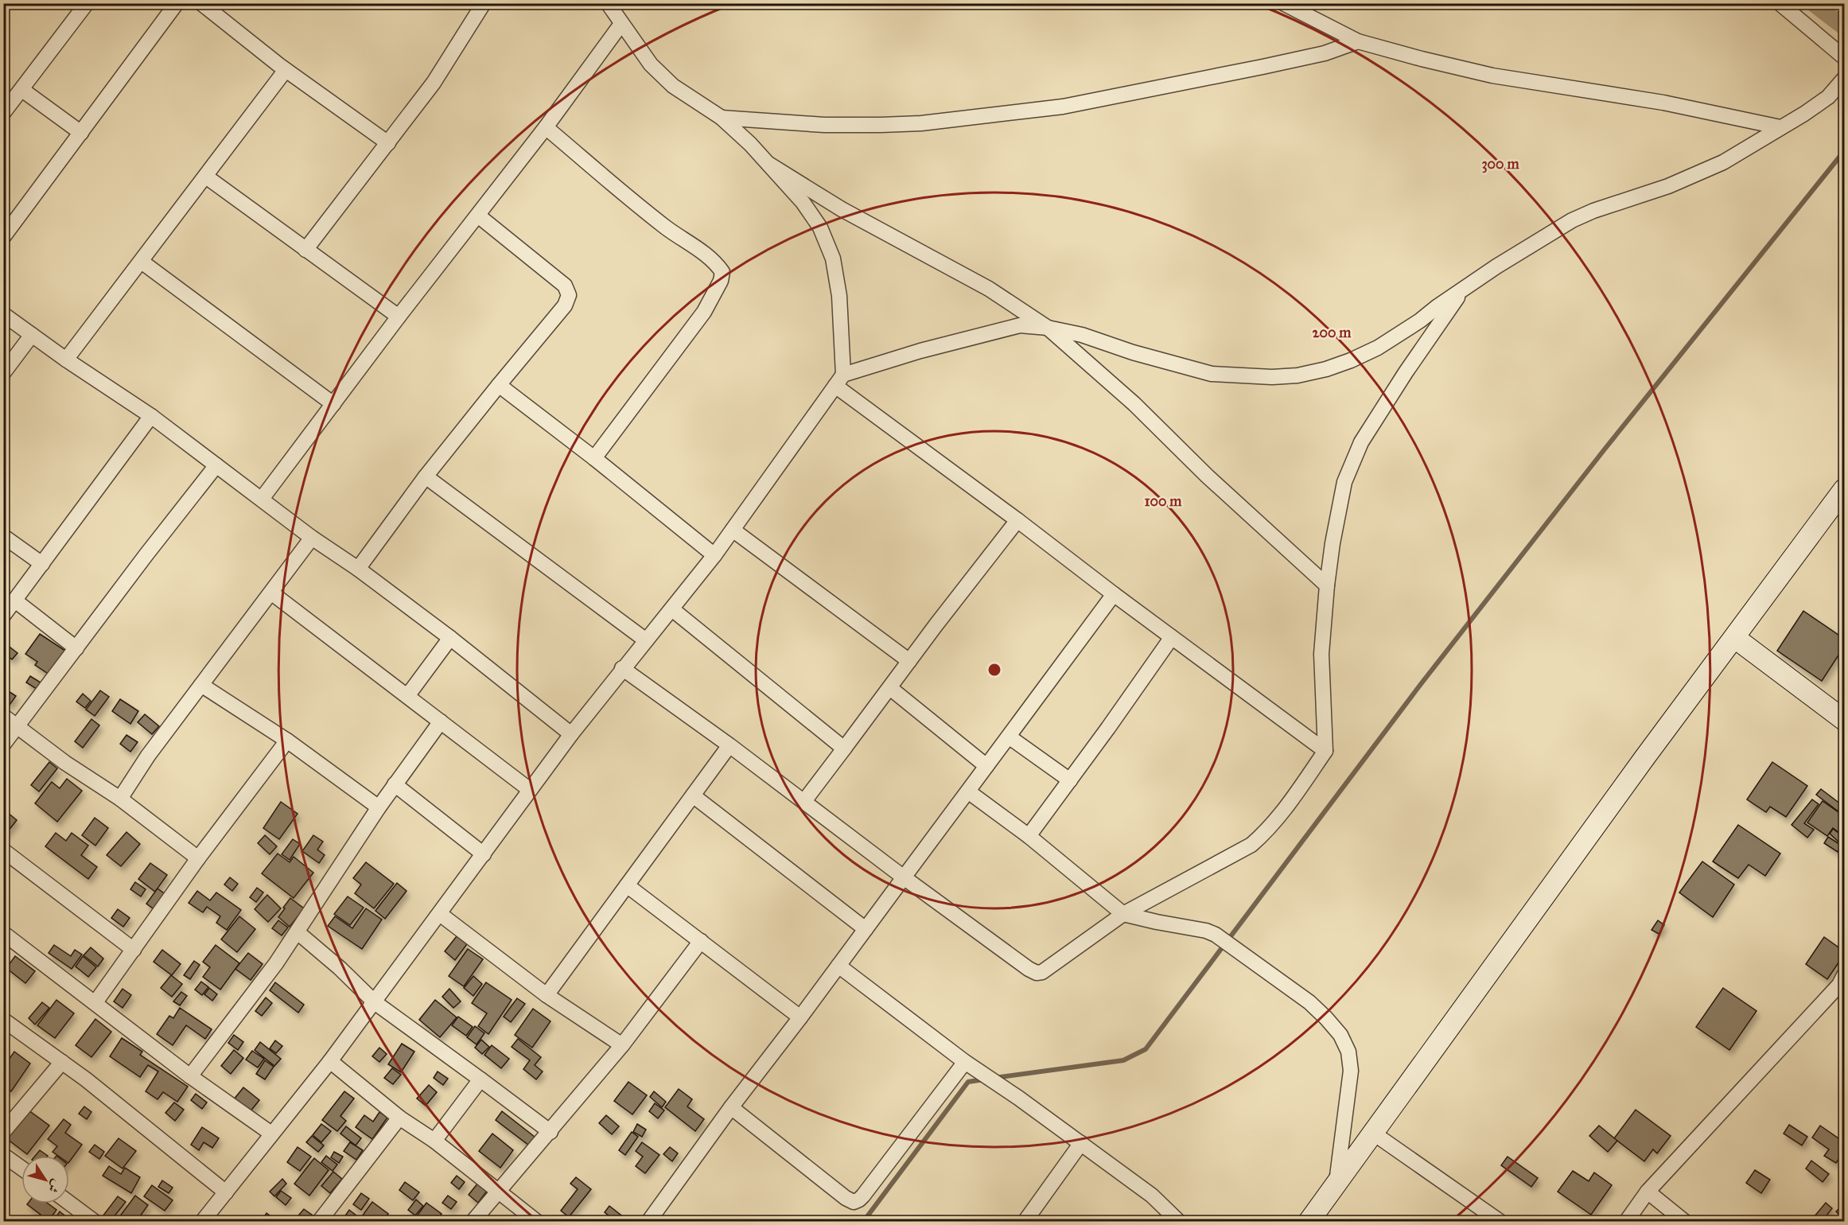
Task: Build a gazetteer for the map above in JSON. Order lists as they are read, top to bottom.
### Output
{
  "north": "bottom right",
  "rings": ["300 m", "200 m", "100 m"]
}
